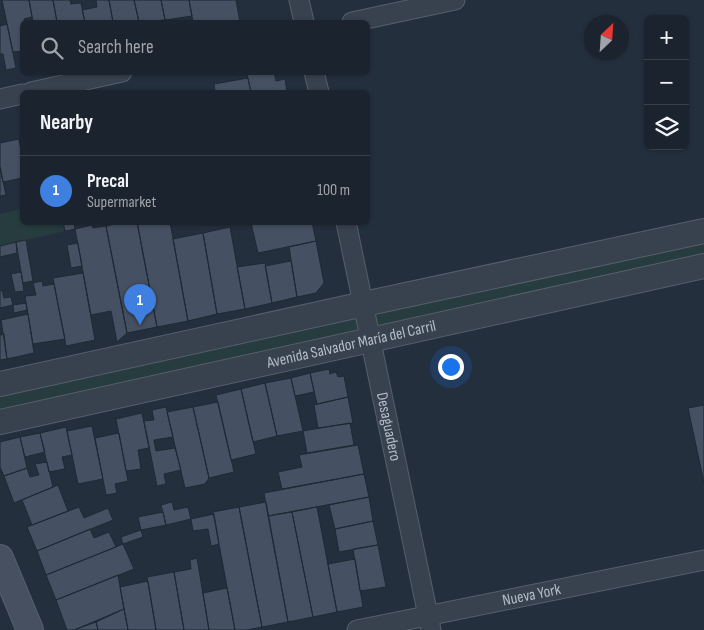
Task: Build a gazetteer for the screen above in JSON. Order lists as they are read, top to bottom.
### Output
{
  "streets": {
    "street": ["Avenida Salvador María del Carril", "Desaguadero", "Nueva York"]
  },
  "crossings": [
    ["Avenida Salvador María del Carril", "Desaguadero"],
    ["Desaguadero", "Nueva York"]
  ],
  "north": "top right",
  "page": {
    "map_buttons": ["+", "−"],
    "search": "Search here",
    "heading": "Nearby",
    "list": [
      {
        "mark": "1",
        "name": "Precal",
        "note": "Supermarket",
        "value": "100 m"
      }
    ],
    "pins": "1"
  }
}
